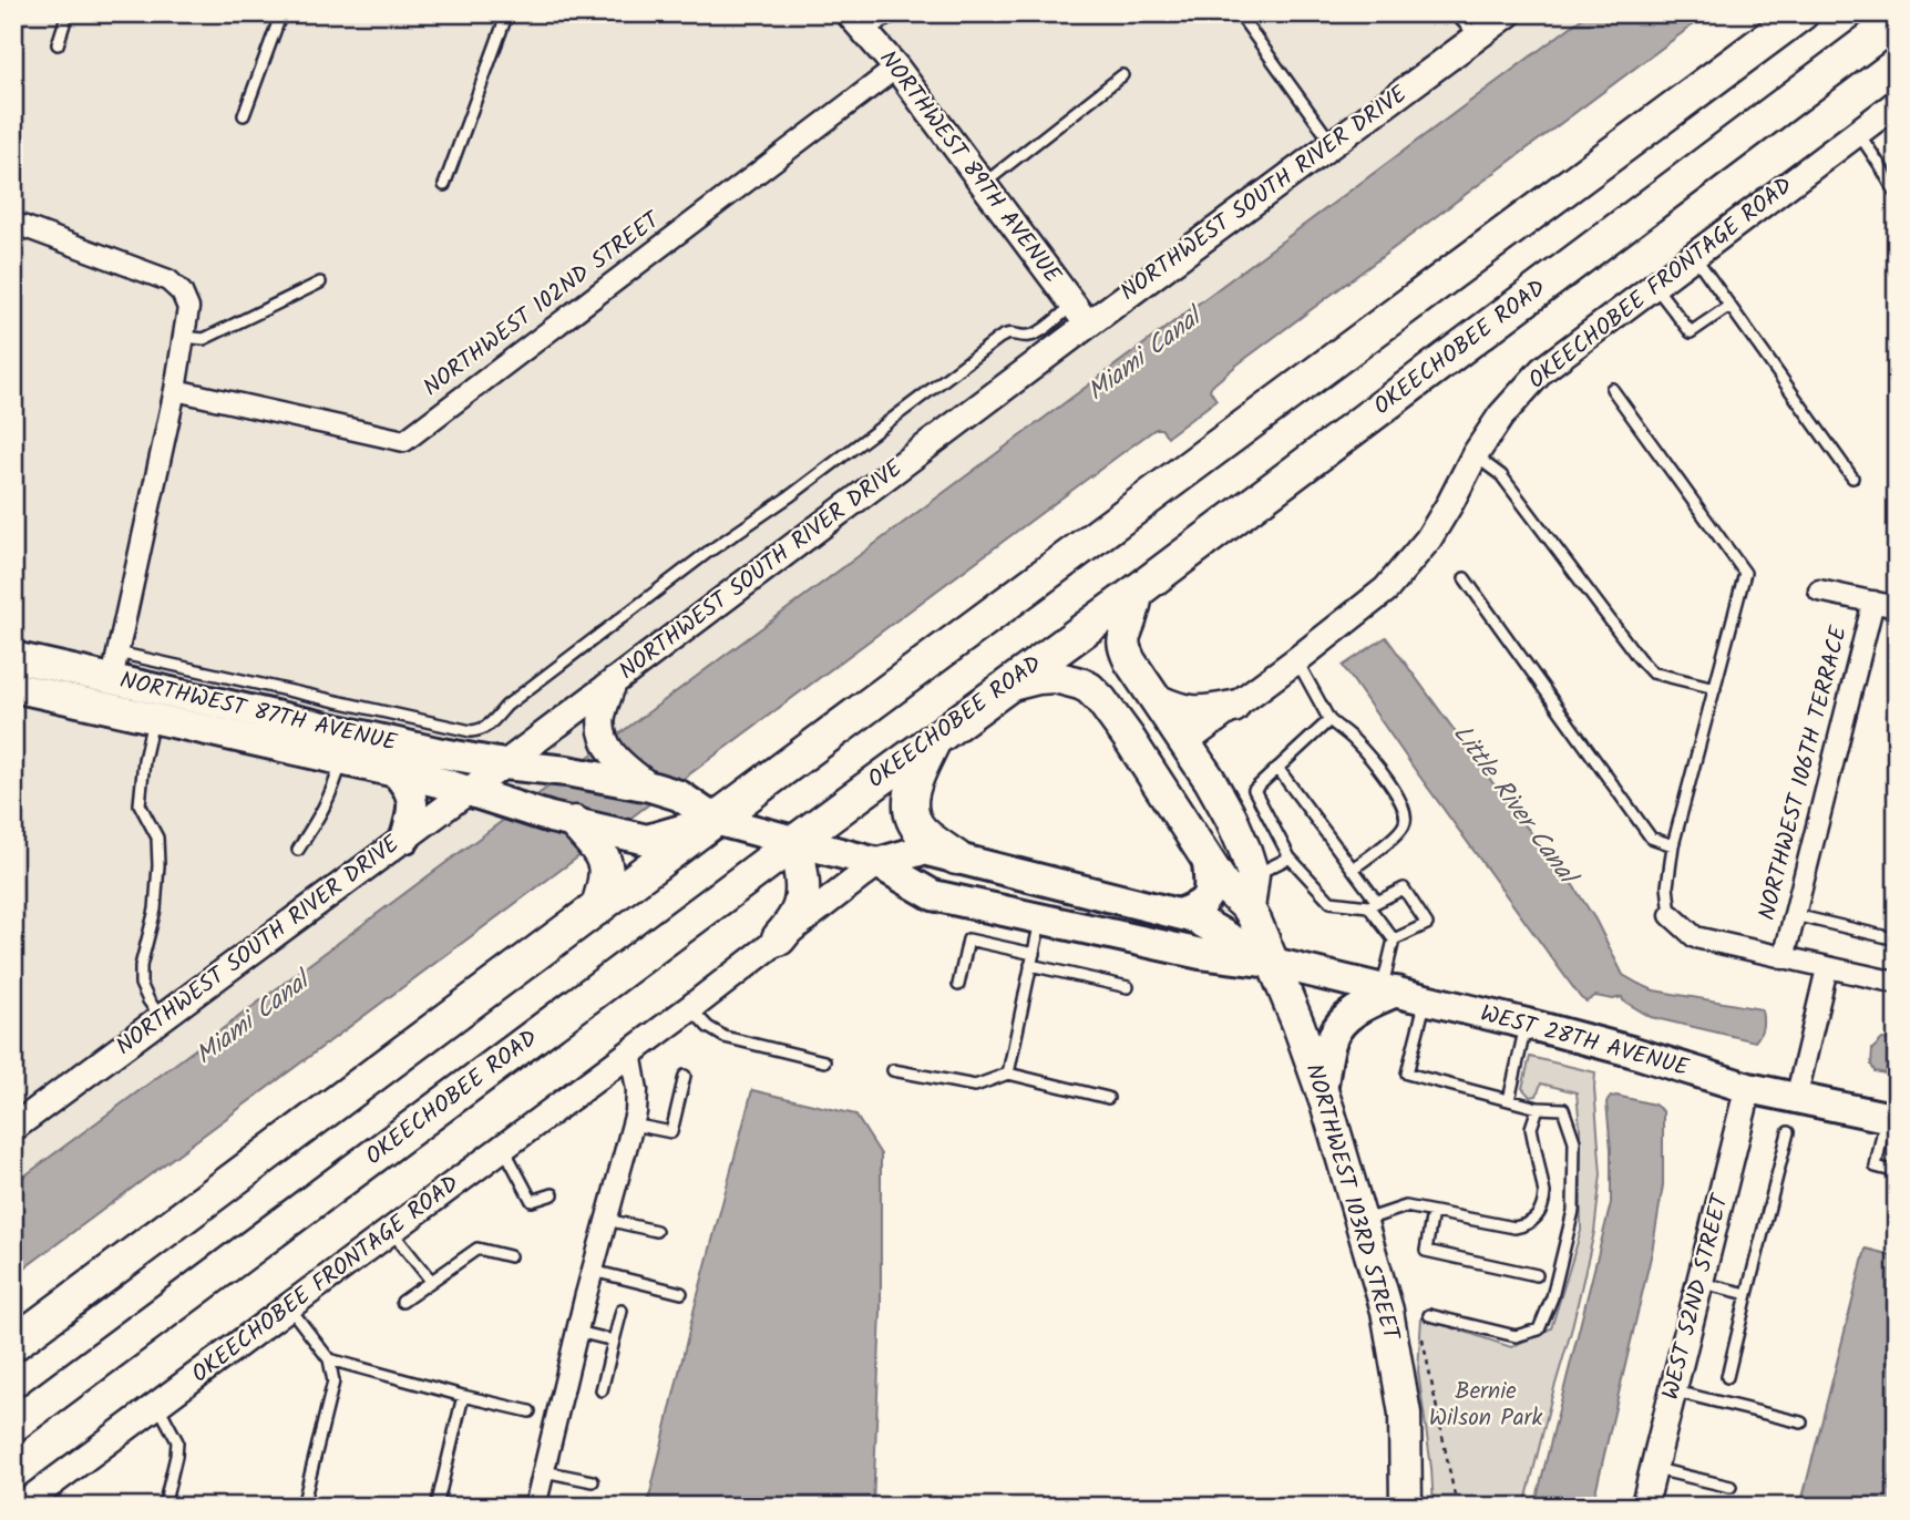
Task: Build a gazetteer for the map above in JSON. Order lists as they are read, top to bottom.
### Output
{
  "streets": {
    "highway": ["OKEECHOBEE ROAD"],
    "main road": ["NORTHWEST 87TH AVENUE", "WEST 28TH AVENUE", "NORTHWEST 103RD STREET"],
    "street": [
      "NORTHWEST 89TH AVENUE",
      "NORTHWEST SOUTH RIVER DRIVE",
      "OKEECHOBEE FRONTAGE ROAD",
      "NORTHWEST 102ND STREET",
      "NORTHWEST 106TH TERRACE",
      "WEST 52ND STREET"
    ]
  },
  "crossings": [
    ["NORTHWEST 89TH AVENUE", "NORTHWEST SOUTH RIVER DRIVE"],
    ["NORTHWEST 89TH AVENUE", "NORTHWEST 102ND STREET"],
    ["NORTHWEST SOUTH RIVER DRIVE", "NORTHWEST 87TH AVENUE"],
    ["NORTHWEST SOUTH RIVER DRIVE", "WEST 28TH AVENUE"],
    ["OKEECHOBEE FRONTAGE ROAD", "WEST 28TH AVENUE"],
    ["OKEECHOBEE ROAD", "WEST 28TH AVENUE"],
    ["OKEECHOBEE ROAD", "NORTHWEST 103RD STREET"],
    ["NORTHWEST 87TH AVENUE", "WEST 28TH AVENUE"],
    ["WEST 28TH AVENUE", "NORTHWEST 103RD STREET"],
    ["WEST 28TH AVENUE", "WEST 52ND STREET"]
  ],
  "water": ["Miami Canal", "Little River Canal"],
  "parks": ["Bernie Wilson Park"]
}
